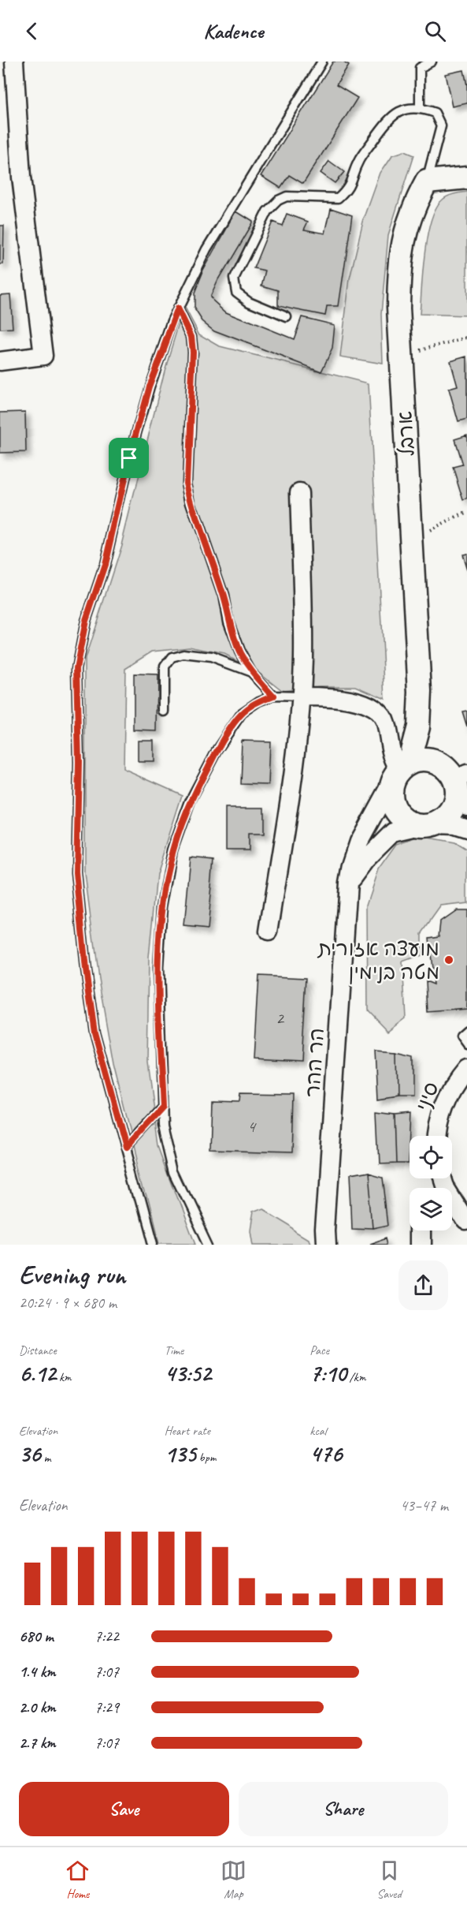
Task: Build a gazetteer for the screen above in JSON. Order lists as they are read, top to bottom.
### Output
{
  "streets": {
    "street": ["ארבל", "הר ההר", "סיני"]
  },
  "crossings": [
    ["ארבל", "הר ההר"]
  ],
  "places": ["מועצה אזורית מטה בנימין"],
  "house_numbers": ["2", "4"],
  "page": {
    "header": "Kadence",
    "heading": ["Evening run", "20:24 · 9 × 680 m"],
    "stats": [
      ["Distance", "6.12 km"],
      ["Time", "43:52"],
      ["Pace", "7:10 /km"],
      ["Elevation", "36 m"],
      ["Heart rate", "135 bpm"],
      ["kcal", "476"]
    ],
    "chart": ["Elevation", "43–47 m"],
    "list": [
      {
        "name": "680 m",
        "note": "7:22"
      },
      {
        "name": "1.4 km",
        "note": "7:07"
      },
      {
        "name": "2.0 km",
        "note": "7:29"
      },
      {
        "name": "2.7 km",
        "note": "7:07"
      }
    ],
    "buttons": ["Save", "Share"],
    "tabs": ["Home", "Map", "Saved"]
  }
}
